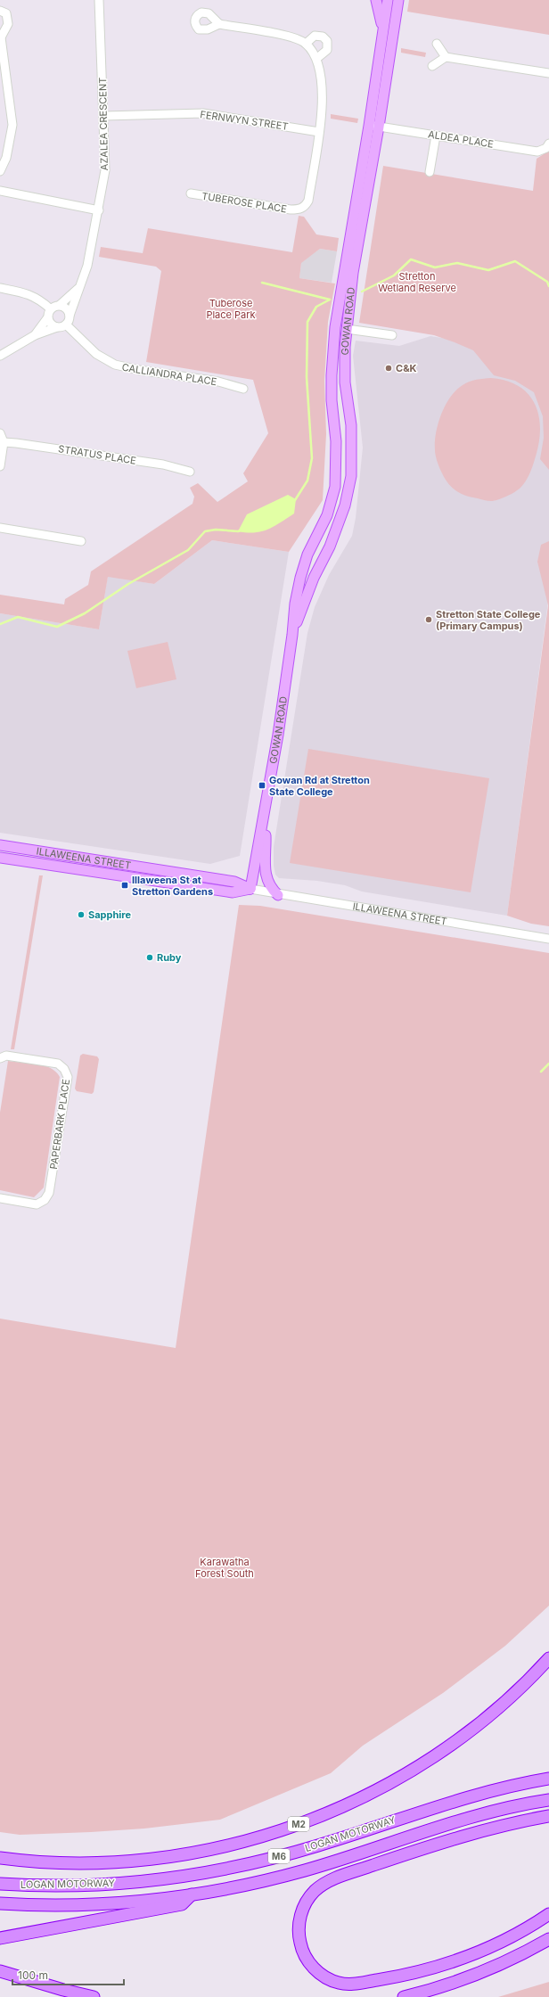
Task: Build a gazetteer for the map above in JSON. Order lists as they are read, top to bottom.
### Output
{
  "streets": {
    "highway": ["M2", "LOGAN MOTORWAY", "M6"],
    "main road": ["GOWAN ROAD", "ILLAWEENA STREET"],
    "street": [
      "FERNWYN STREET",
      "AZALEA CRESCENT",
      "ALDEA PLACE",
      "TUBEROSE PLACE",
      "CALLIANDRA PLACE",
      "STRATUS PLACE",
      "PAPERBARK PLACE"
    ]
  },
  "crossings": [
    ["FERNWYN STREET", "AZALEA CRESCENT"],
    ["FERNWYN STREET", "TUBEROSE PLACE"],
    ["AZALEA CRESCENT", "CALLIANDRA PLACE"],
    ["ALDEA PLACE", "GOWAN ROAD"],
    ["GOWAN ROAD", "ILLAWEENA STREET"]
  ],
  "parks": ["Stretton Wetland Reserve", "Tuberose Place Park", "Karawatha Forest South"],
  "places": {
    "other": [
      "C&K",
      "Stretton State College (Primary Campus)",
      "Sapphire",
      "Ruby"
    ],
    "transit": ["Gowan Rd at Stretton State College", "Illaweena St at Stretton Gardens"]
  },
  "scale_bar": "100 m"
}
